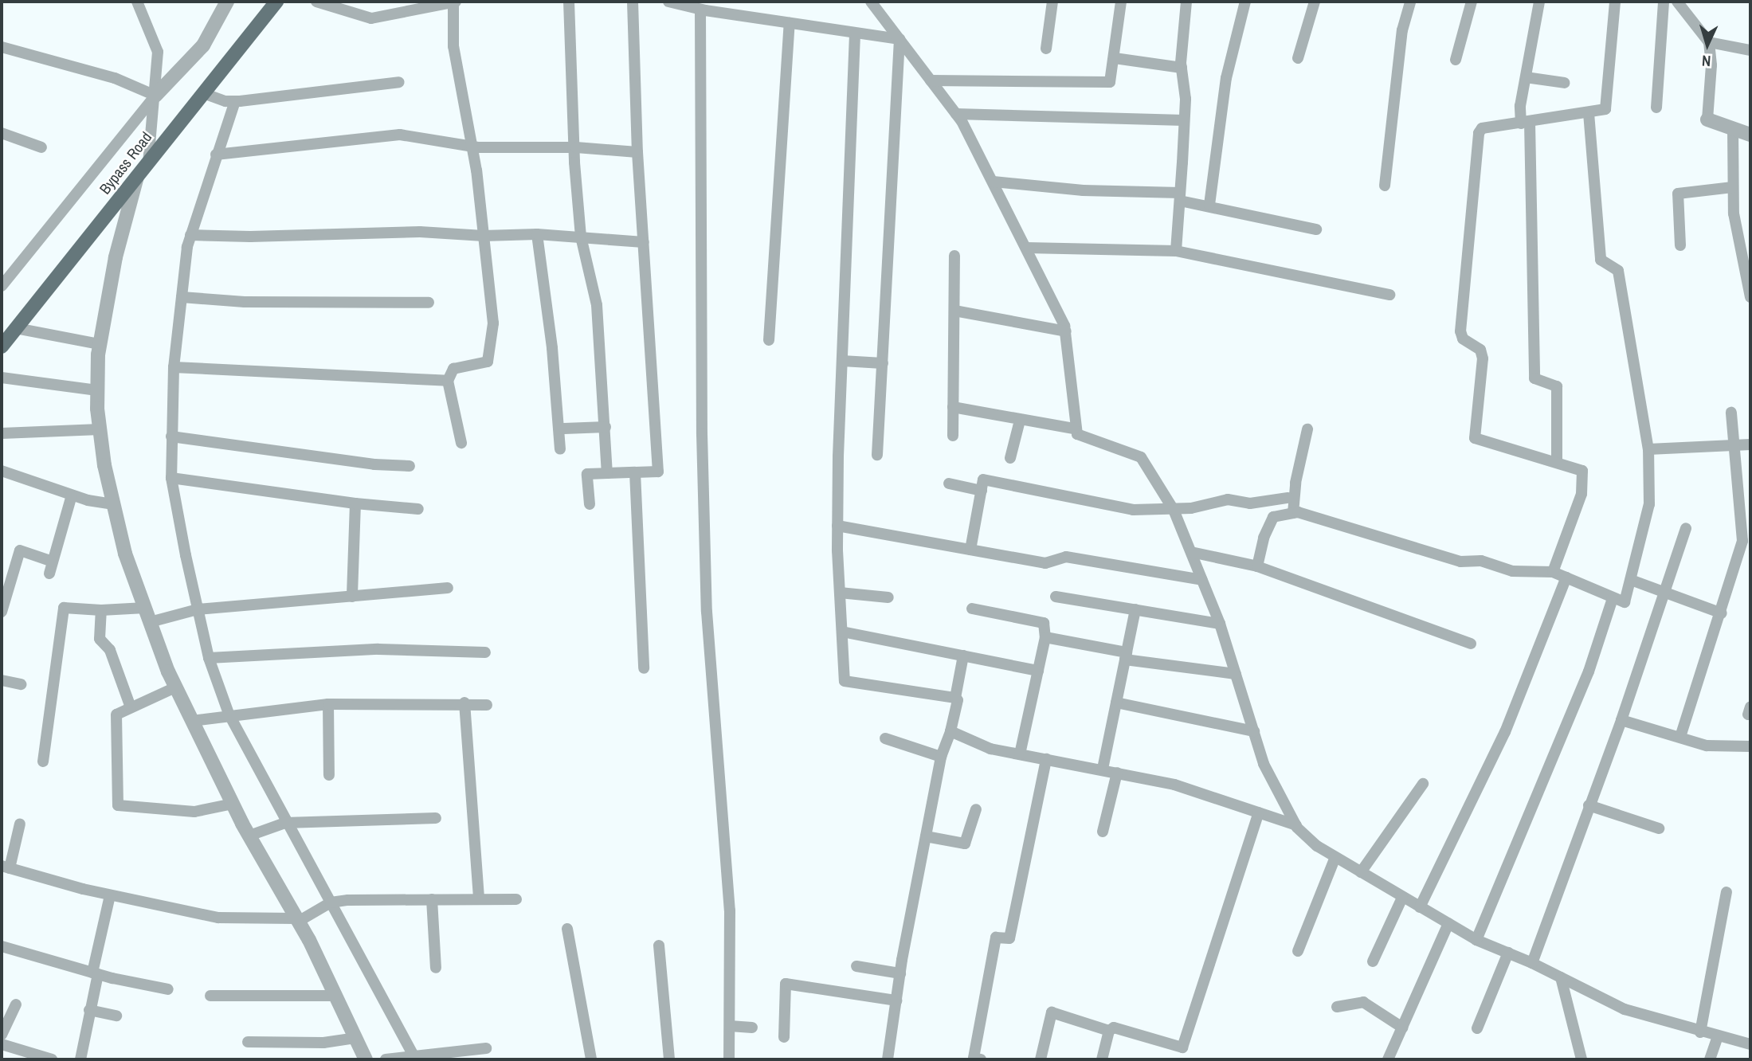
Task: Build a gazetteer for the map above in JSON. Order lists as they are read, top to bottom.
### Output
{
  "streets": {
    "main road": ["Bypass Road"]
  },
  "north": "bottom"
}
